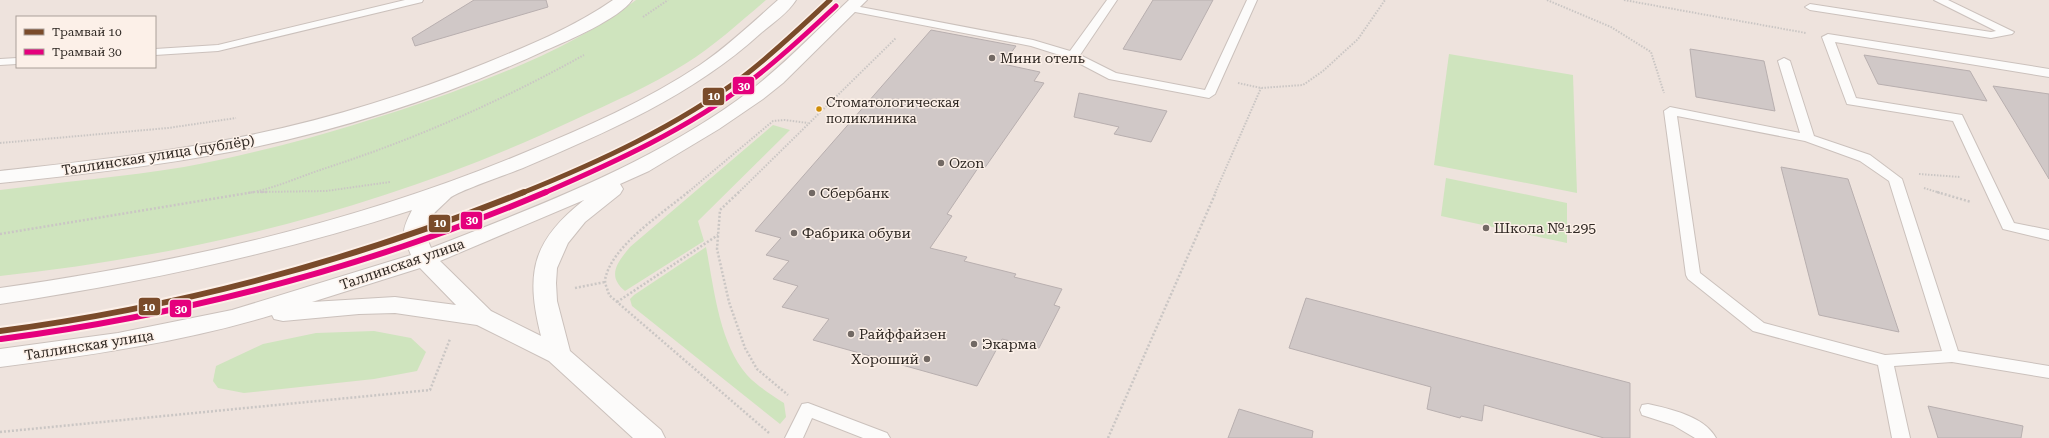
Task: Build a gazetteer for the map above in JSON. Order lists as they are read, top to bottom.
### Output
{
  "streets": {
    "main road": ["Таллинская улица (дублёр)", "Таллинская улица"]
  },
  "places": [
    "Мини отель",
    "Стоматологическая поликлиника",
    "Ozon",
    "Сбербанк",
    "Школа №1295",
    "Фабрика обуви",
    "Райффайзен",
    "Экарма",
    "Хороший"
  ],
  "lines": ["tram line 10", "tram line 30"],
  "legend": ["Трамвай 10", "Трамвай 30"]
}
